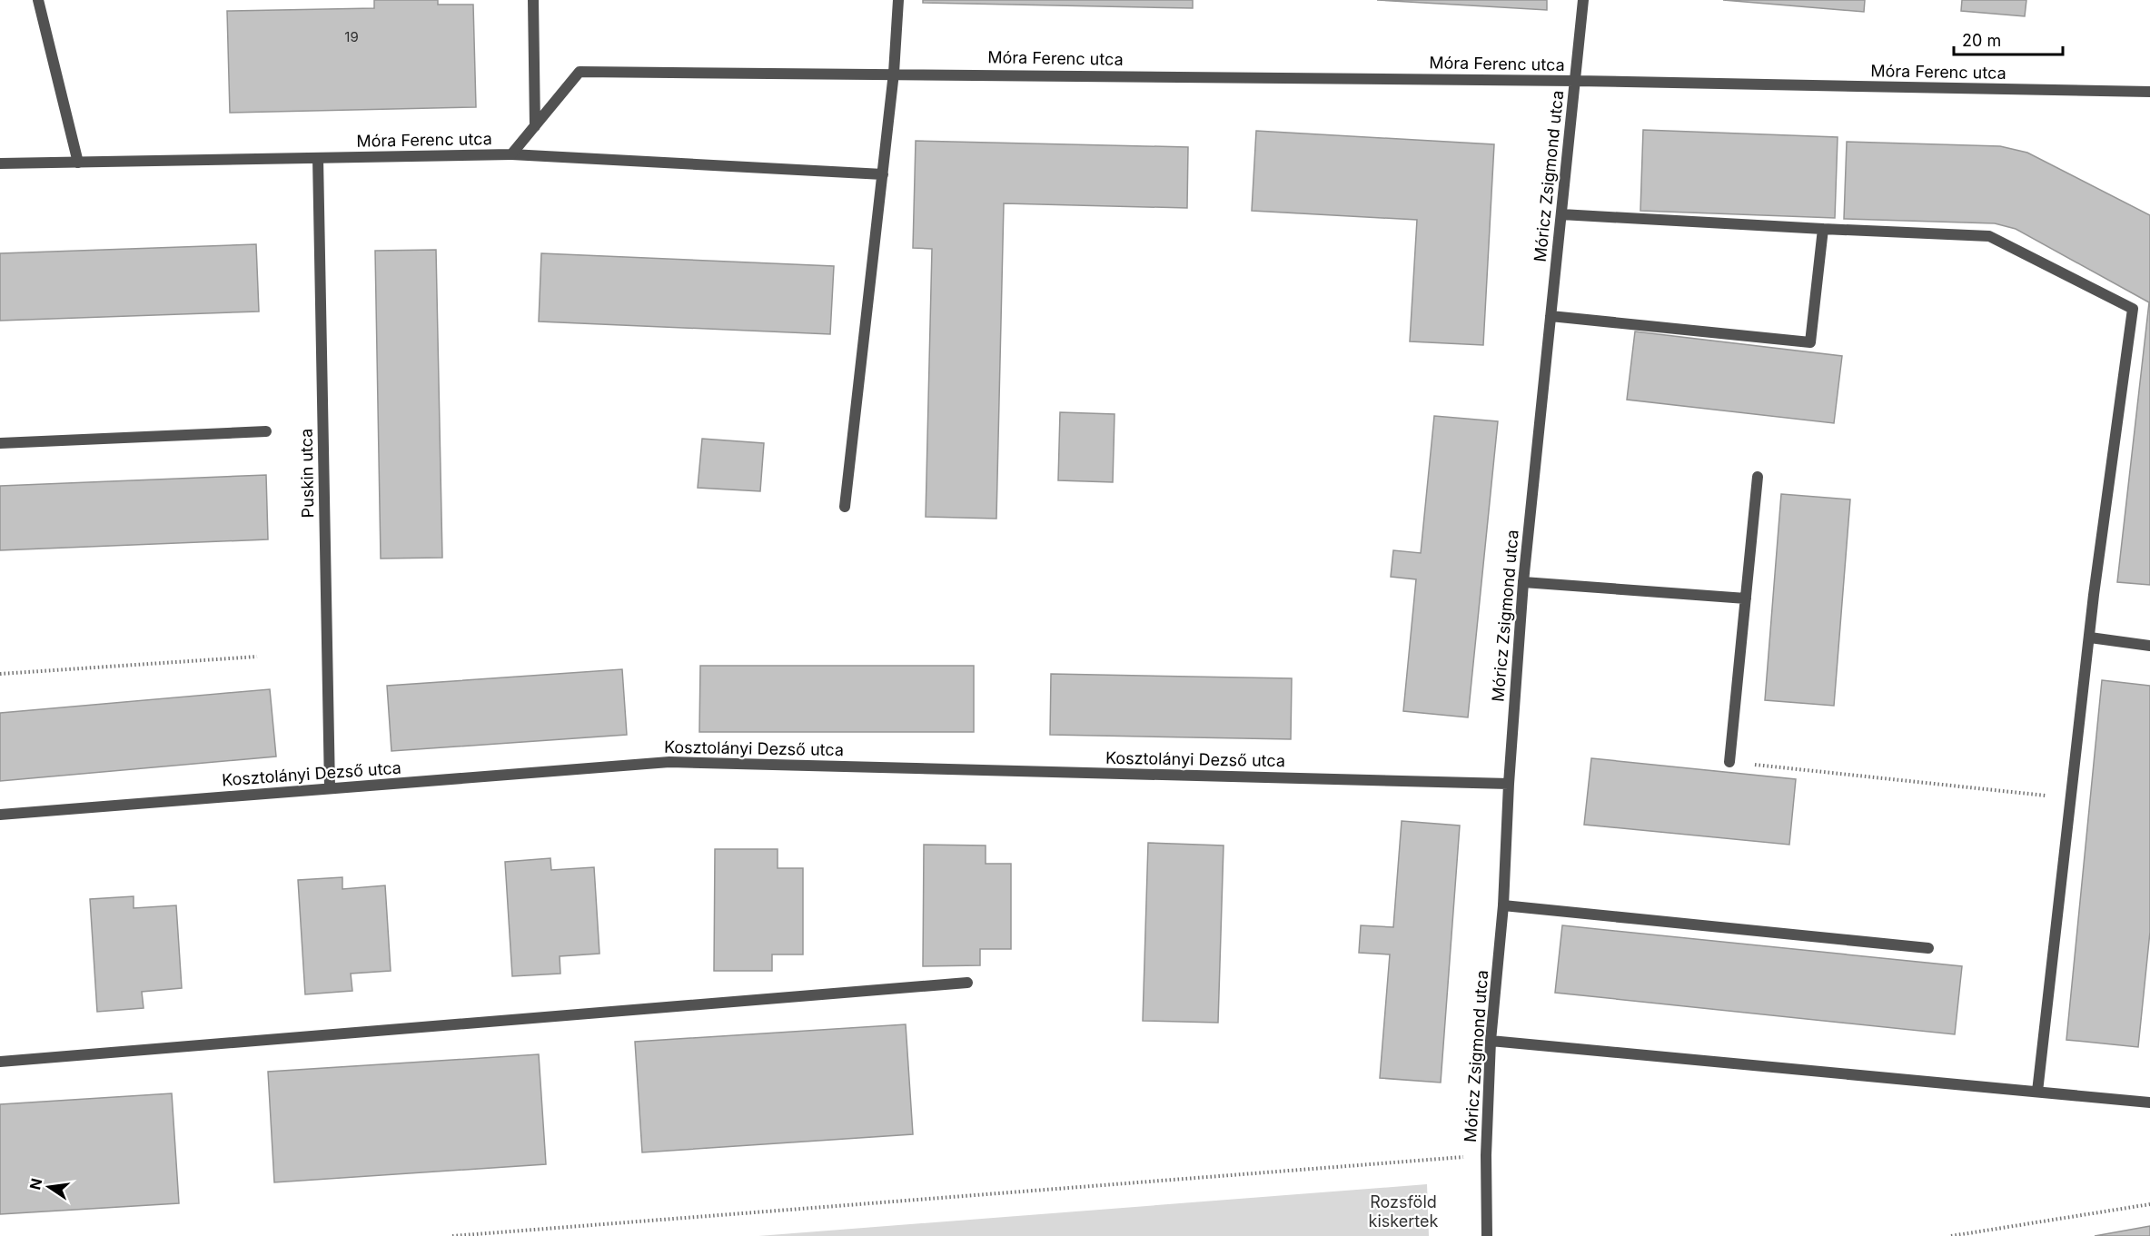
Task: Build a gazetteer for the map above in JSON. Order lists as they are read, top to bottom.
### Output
{
  "streets": {
    "street": [
      "Móra Ferenc utca",
      "Móricz Zsigmond utca",
      "Puskin utca",
      "Kosztolányi Dezső utca"
    ]
  },
  "crossings": [
    ["Móra Ferenc utca", "Móricz Zsigmond utca"],
    ["Móra Ferenc utca", "Puskin utca"],
    ["Móricz Zsigmond utca", "Kosztolányi Dezső utca"],
    ["Puskin utca", "Kosztolányi Dezső utca"]
  ],
  "parks": ["Rozsföld kiskertek"],
  "house_numbers": ["19"],
  "scale_bar": "20 m",
  "north": "left"
}
